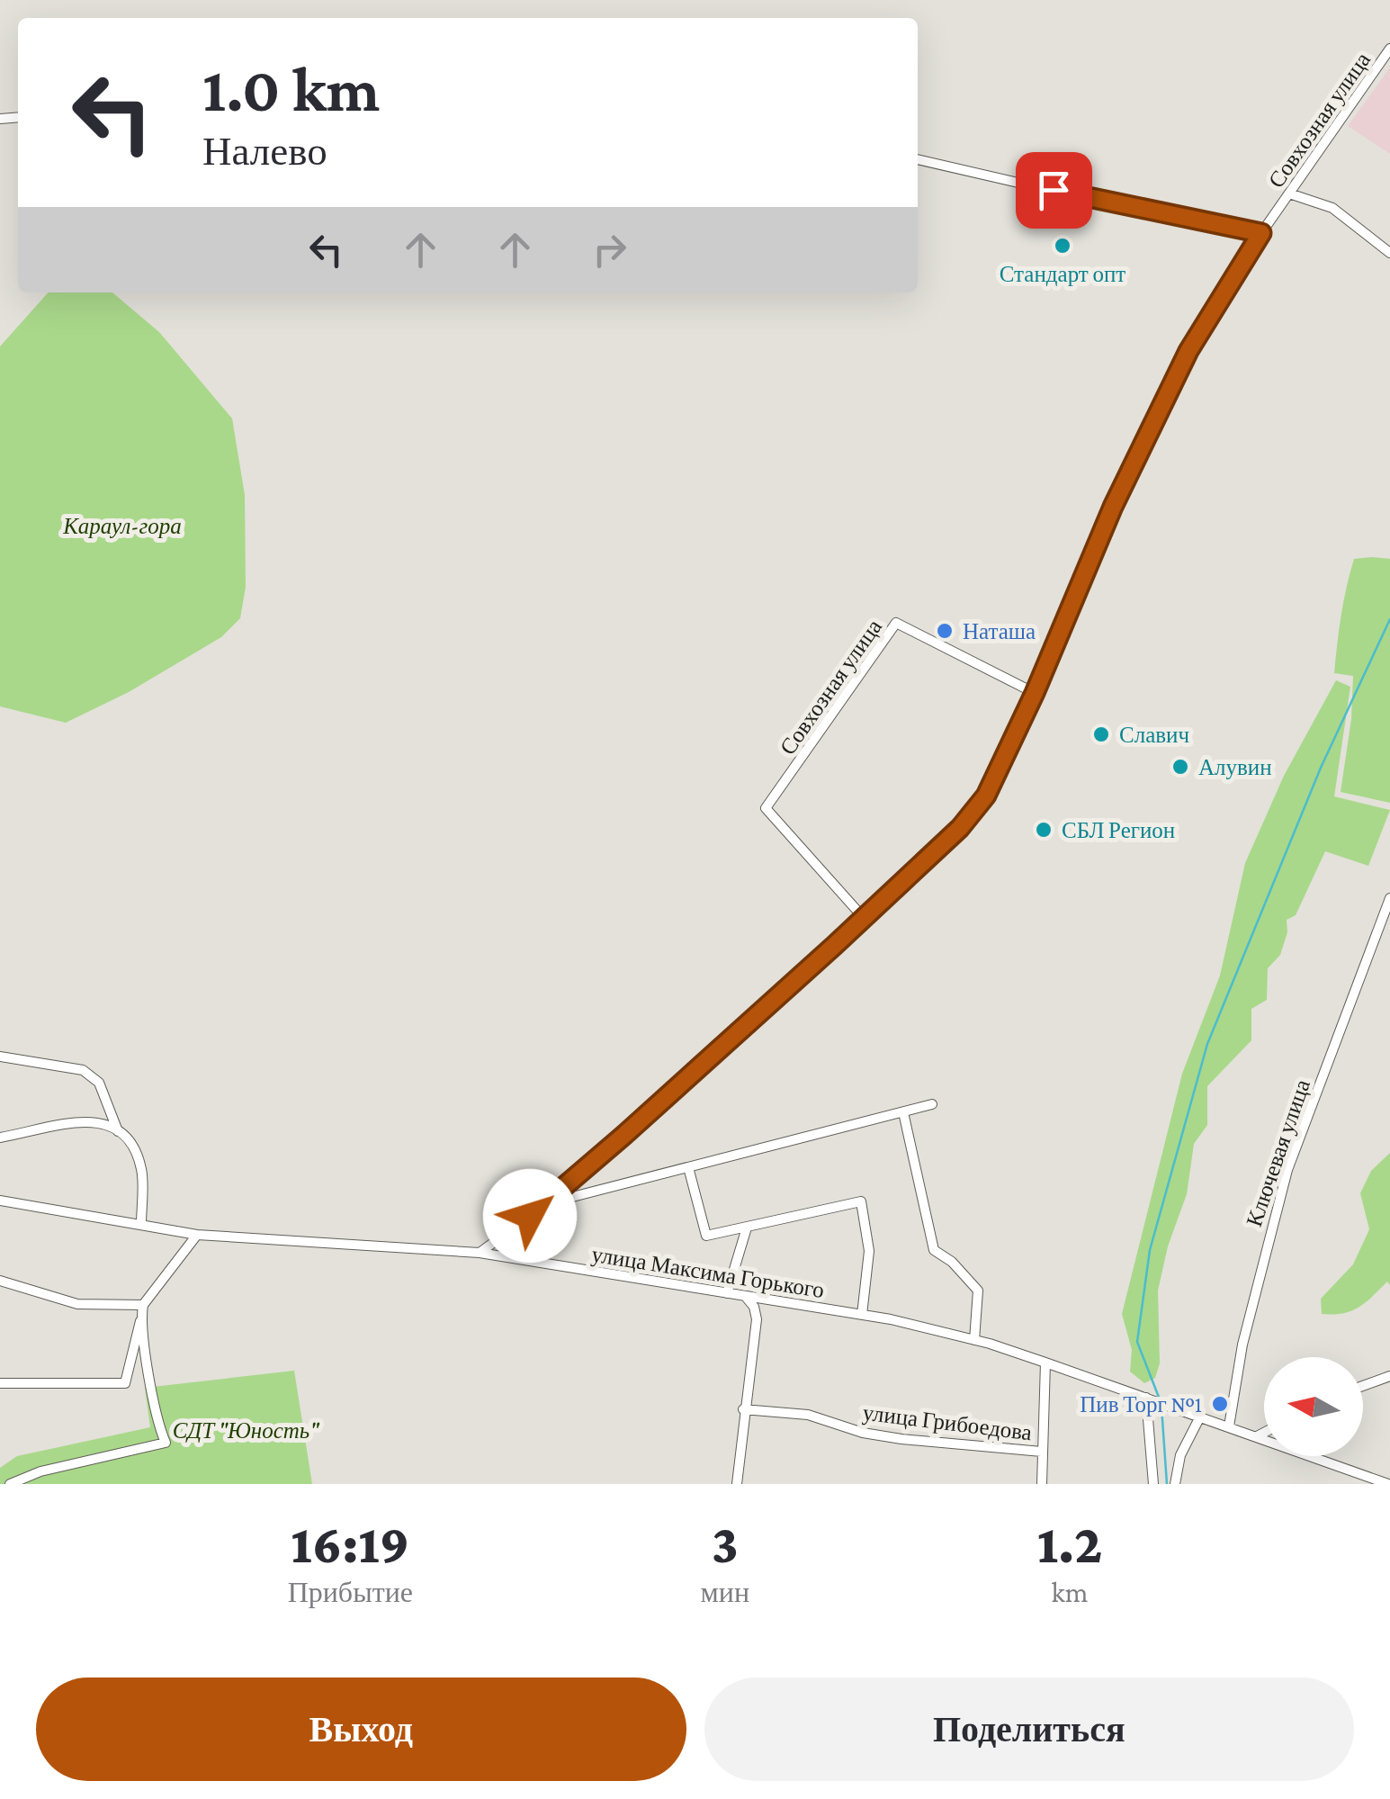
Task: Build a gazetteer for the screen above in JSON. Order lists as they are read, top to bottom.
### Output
{
  "streets": {
    "street": [
      "Совхозная улица",
      "Ключевая улица",
      "улица Максима Горького",
      "улица Грибоедова"
    ]
  },
  "crossings": [
    ["Совхозная улица", "улица Максима Горького"],
    ["Ключевая улица", "улица Максима Горького"]
  ],
  "parks": ["Караул-гора", "СДТ \"Юность\""],
  "places": [
    "Стандарт опт",
    "Наташа",
    "Славич",
    "Алувин",
    "СБЛ Регион",
    "Пив Торг №1"
  ],
  "north": "left",
  "page": {
    "turn": ["1.0 km", "Налево"],
    "eta": [
      "16:19",
      "Прибытие",
      "3",
      "мин",
      "1.2",
      "km"
    ],
    "buttons": ["Выход", "Поделиться"]
  }
}
